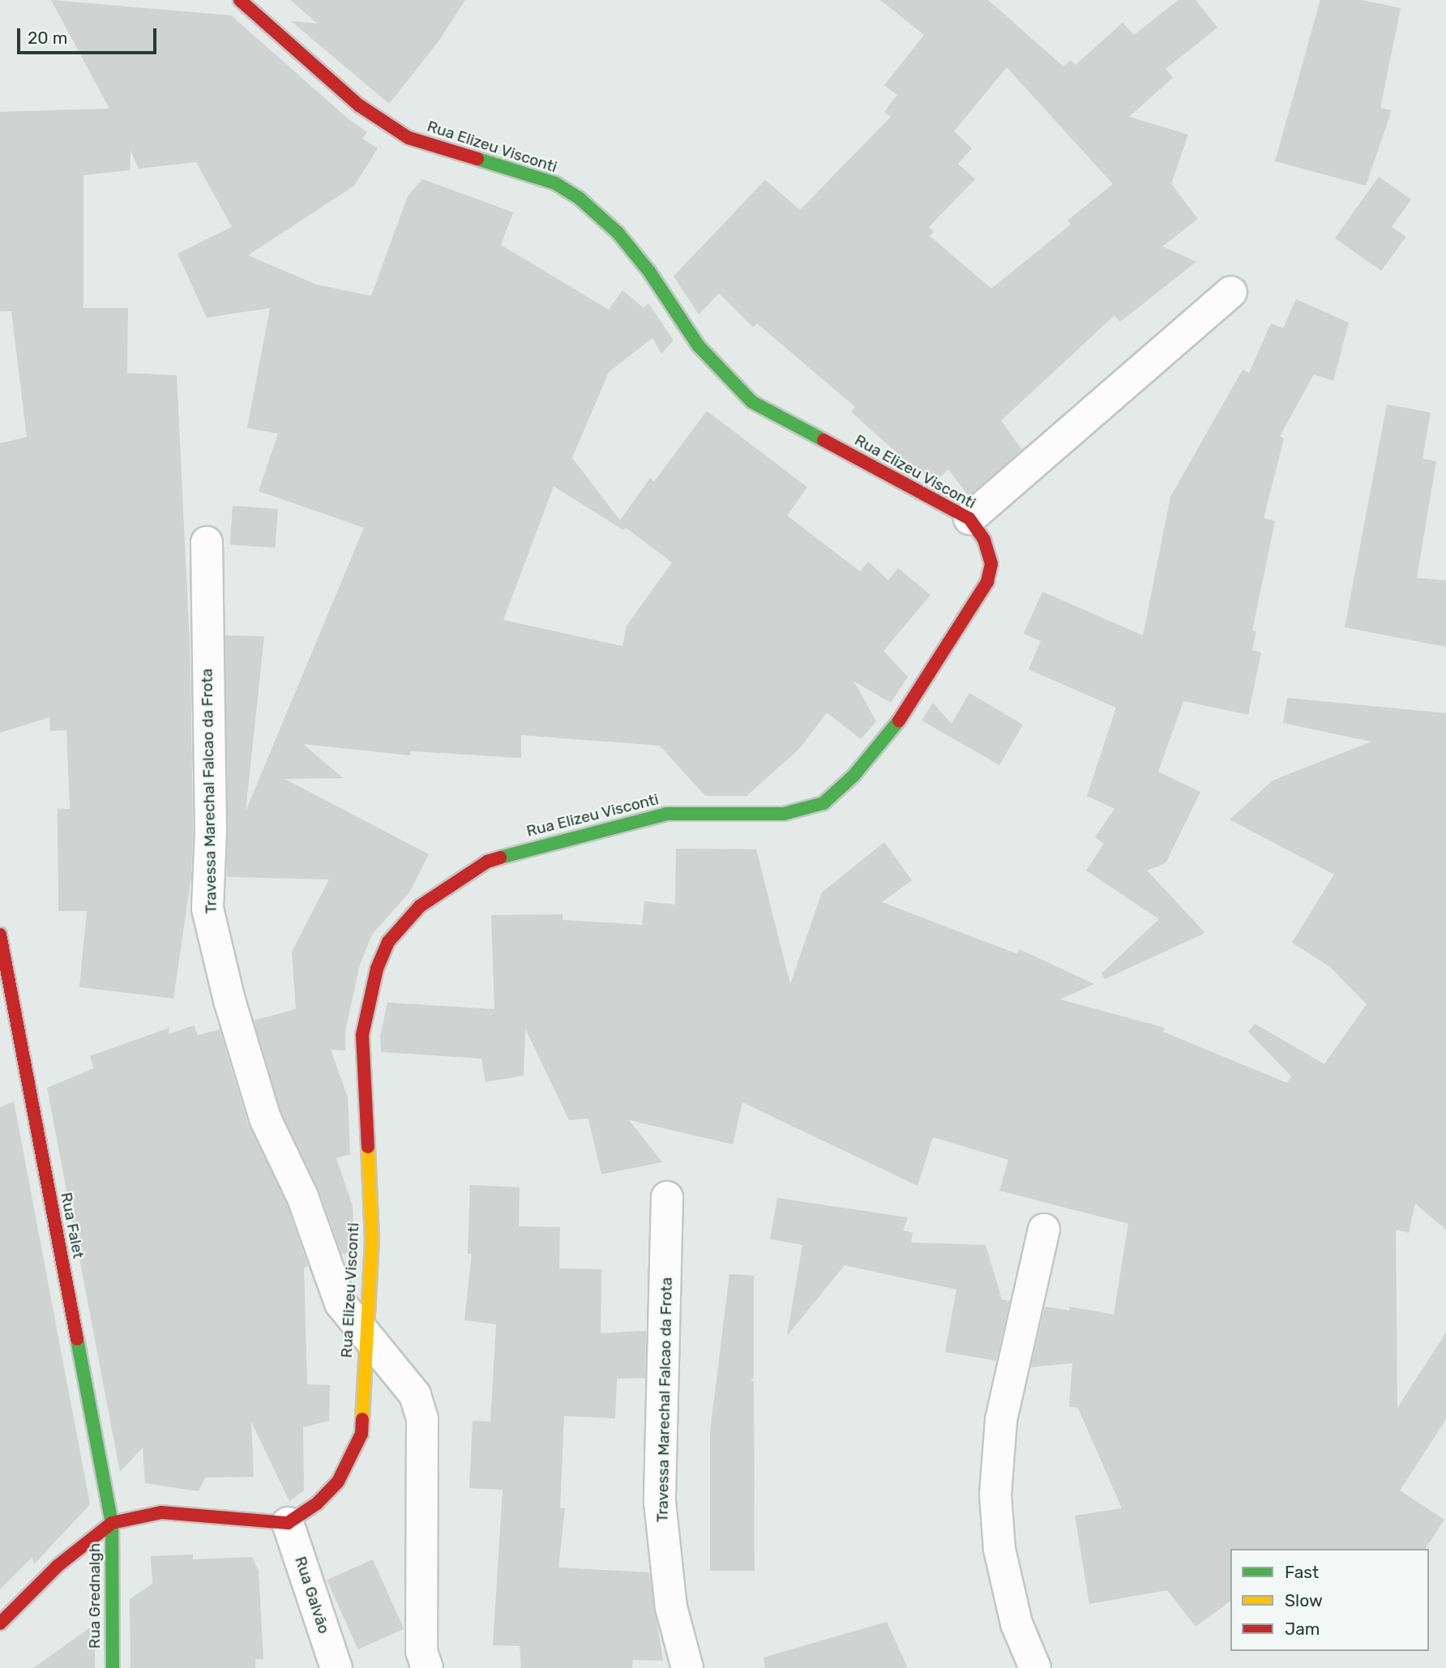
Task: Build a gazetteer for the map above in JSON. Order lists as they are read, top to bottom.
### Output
{
  "streets": {
    "street": [
      "Rua Elizeu Visconti",
      "Travessa Marechal Falcao da Frota",
      "Rua Falet",
      "Rua Galvão",
      "Rua Grednalgh"
    ]
  },
  "crossings": [
    ["Rua Elizeu Visconti", "Travessa Marechal Falcao da Frota"],
    ["Rua Elizeu Visconti", "Rua Galvão"],
    ["Rua Falet", "Rua Grednalgh"]
  ],
  "legend": ["Fast", "Slow", "Jam"],
  "scale_bar": "20 m"
}
